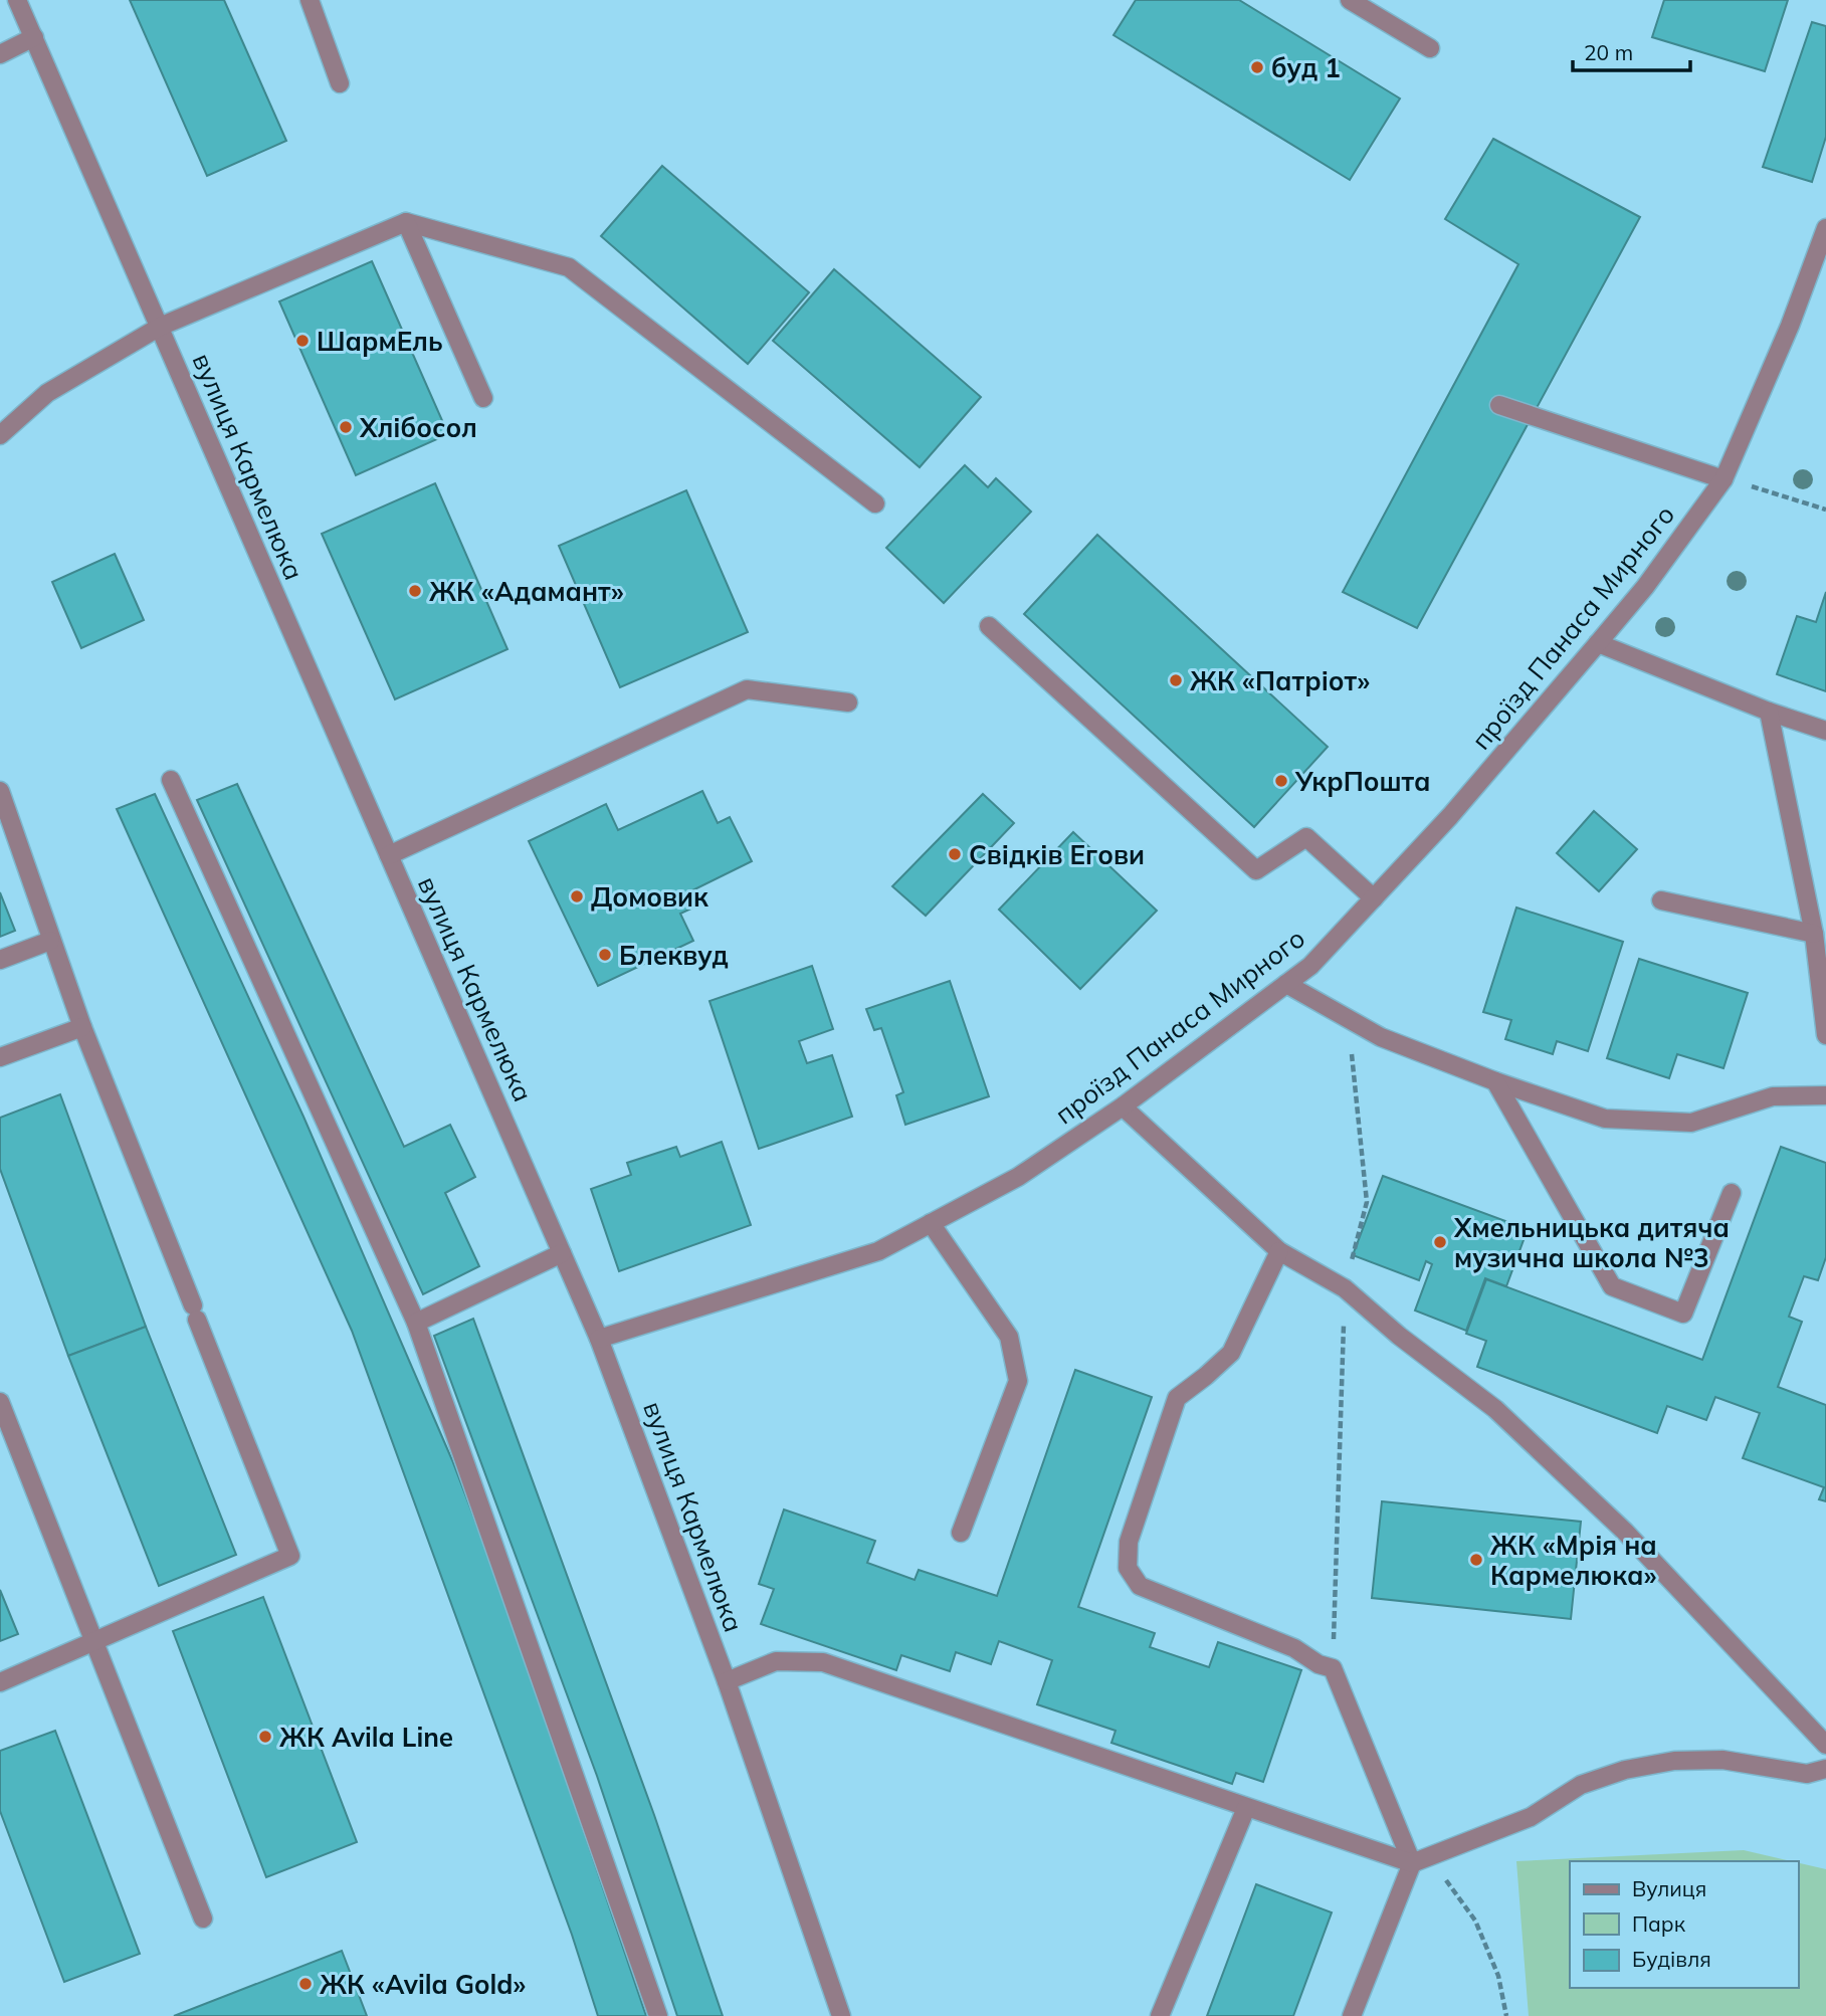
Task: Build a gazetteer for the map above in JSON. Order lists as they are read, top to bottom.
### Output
{
  "streets": {
    "street": ["вулиця Кармелюка", "проїзд Панаса Мирного"]
  },
  "crossings": [
    ["вулиця Кармелюка", "проїзд Панаса Мирного"]
  ],
  "places": [
    "буд 1",
    "ШармЕль",
    "Хлібосол",
    "ЖК «Адамант»",
    "ЖК «Патріот»",
    "УкрПошта",
    "Свідків Егови",
    "Домовик",
    "Блеквуд",
    "Хмельницька дитяча музична школа №3",
    "ЖК «Мрія на Кармелюка»",
    "ЖК Avila Line",
    "ЖК «Avila Gold»"
  ],
  "legend": ["Вулиця", "Парк", "Будівля"],
  "scale_bar": "20 m"
}
